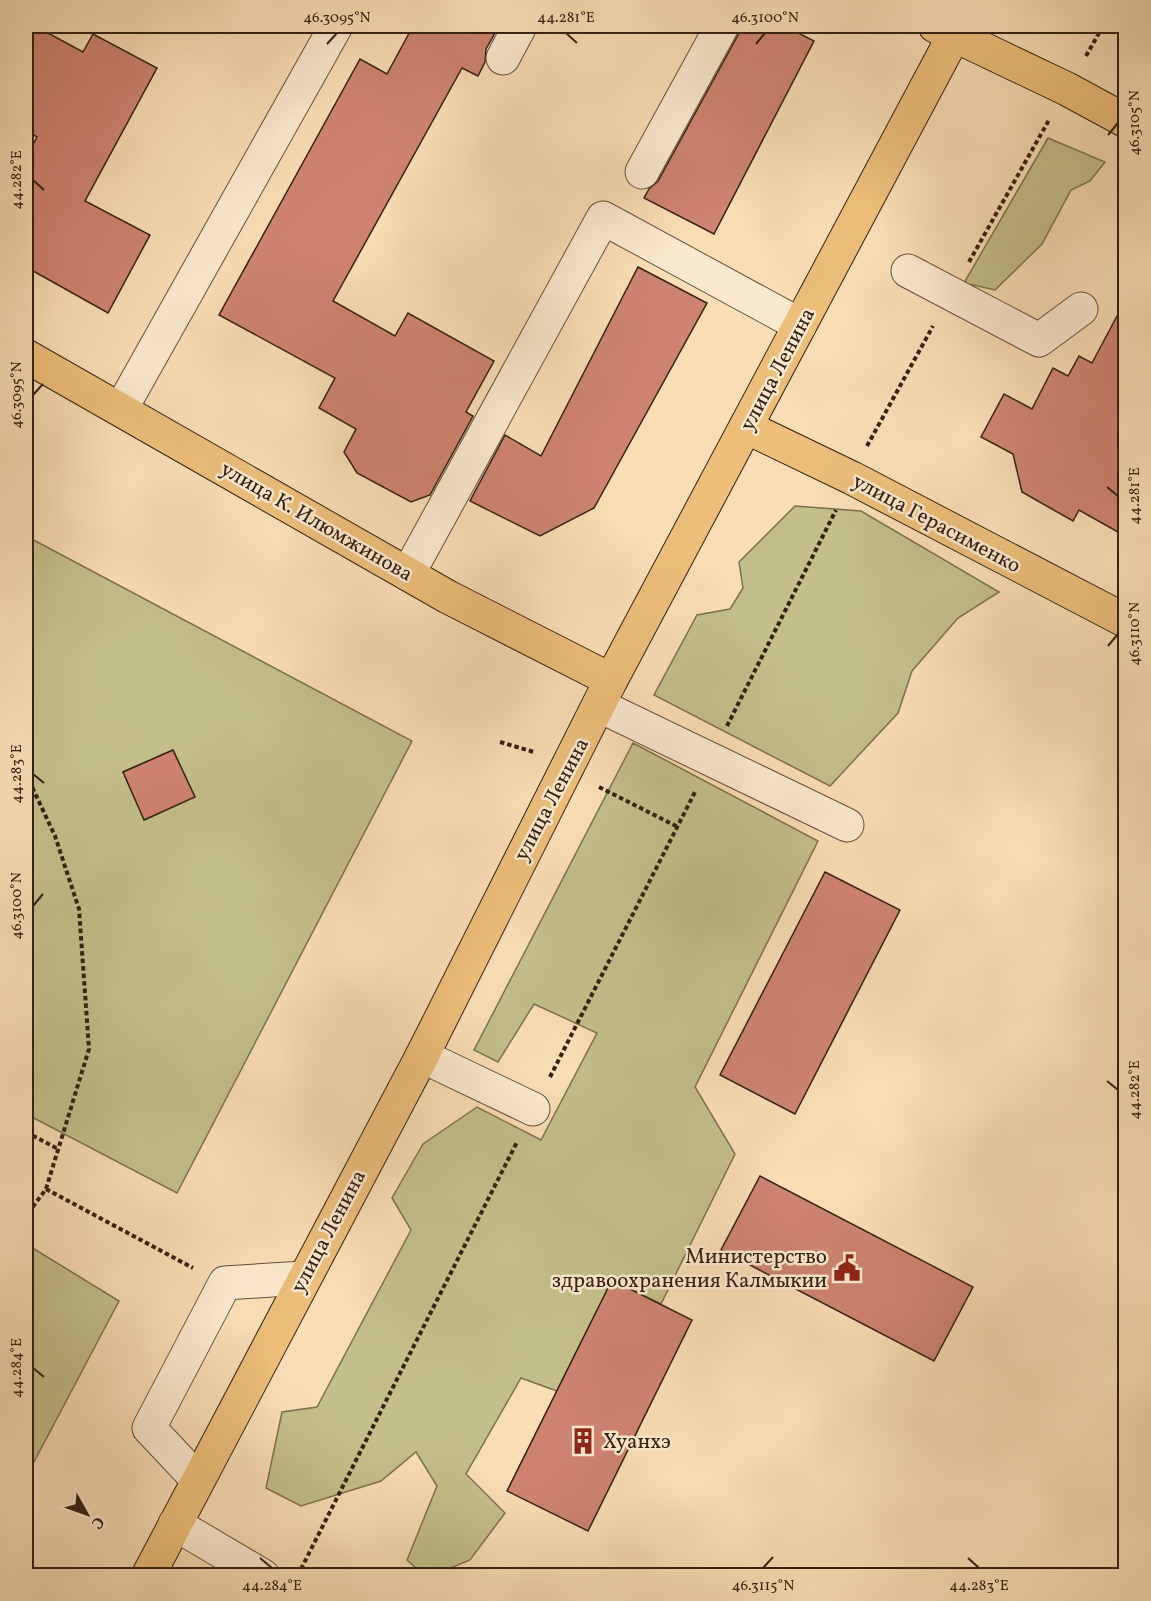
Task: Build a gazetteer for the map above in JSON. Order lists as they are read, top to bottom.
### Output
{
  "streets": {
    "main road": ["улица Ленина", "улица К. Илюмжинова", "улица Герасименко"]
  },
  "crossings": [
    ["улица Ленина", "улица К. Илюмжинова"],
    ["улица Ленина", "улица Герасименко"]
  ],
  "places": {
    "public building": ["Министерство здравоохранения Калмыкии"],
    "building": ["Хуанхэ"]
  },
  "north": "bottom right",
  "coordinates": [
    "46.3095°N",
    "44.281°E",
    "46.3100°N",
    "46.3105°N",
    "44.282°E",
    "46.3110°N",
    "44.283°E",
    "44.284°E",
    "46.3115°N"
  ]
}
